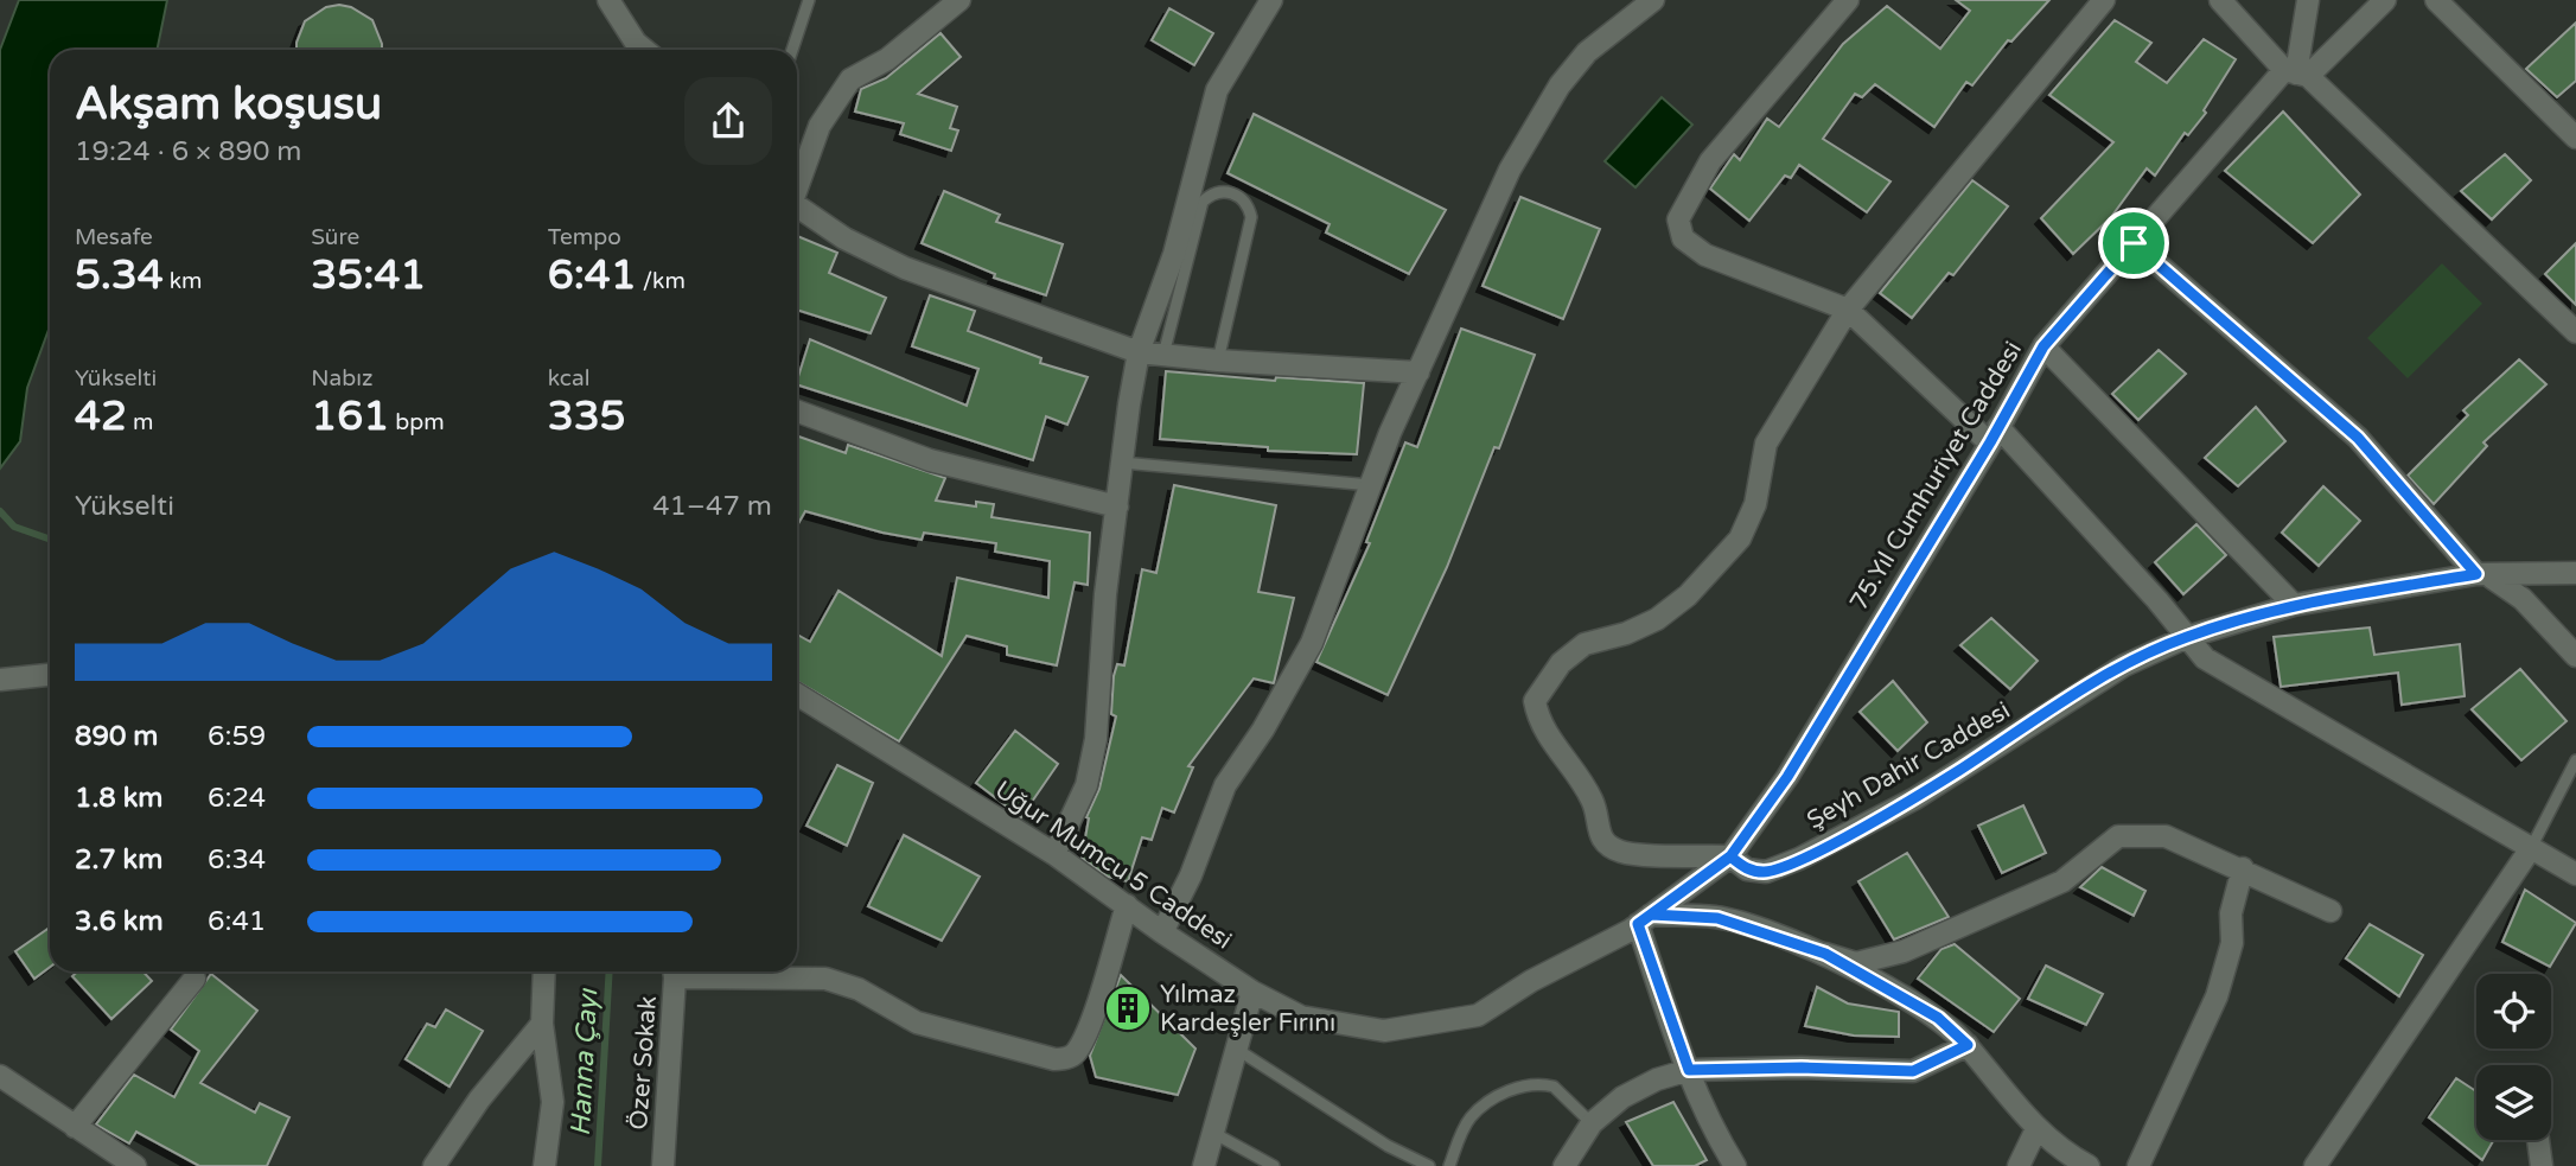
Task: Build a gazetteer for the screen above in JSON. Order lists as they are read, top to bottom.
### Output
{
  "streets": {
    "street": [
      "75.Yıl Cumhuriyet Caddesi",
      "Şeyh Dahir Caddesi",
      "Uğur Mumcu 5 Caddesi",
      "Özer Sokak"
    ]
  },
  "crossings": [
    ["75.Yıl Cumhuriyet Caddesi", "Şeyh Dahir Caddesi"]
  ],
  "water": ["Hanna Çayı"],
  "places": {
    "building": ["Yılmaz Kardeşler Fırını"]
  },
  "page": {
    "heading": ["Akşam koşusu", "19:24 · 6 × 890 m"],
    "stats": [
      ["Mesafe", "5.34 km"],
      ["Süre", "35:41"],
      ["Tempo", "6:41 /km"],
      ["Yükselti", "42 m"],
      ["Nabız", "161 bpm"],
      ["kcal", "335"]
    ],
    "chart": ["Yükselti", "41–47 m"],
    "list": [
      {
        "name": "890 m",
        "note": "6:59"
      },
      {
        "name": "1.8 km",
        "note": "6:24"
      },
      {
        "name": "2.7 km",
        "note": "6:34"
      },
      {
        "name": "3.6 km",
        "note": "6:41"
      }
    ]
  }
}
